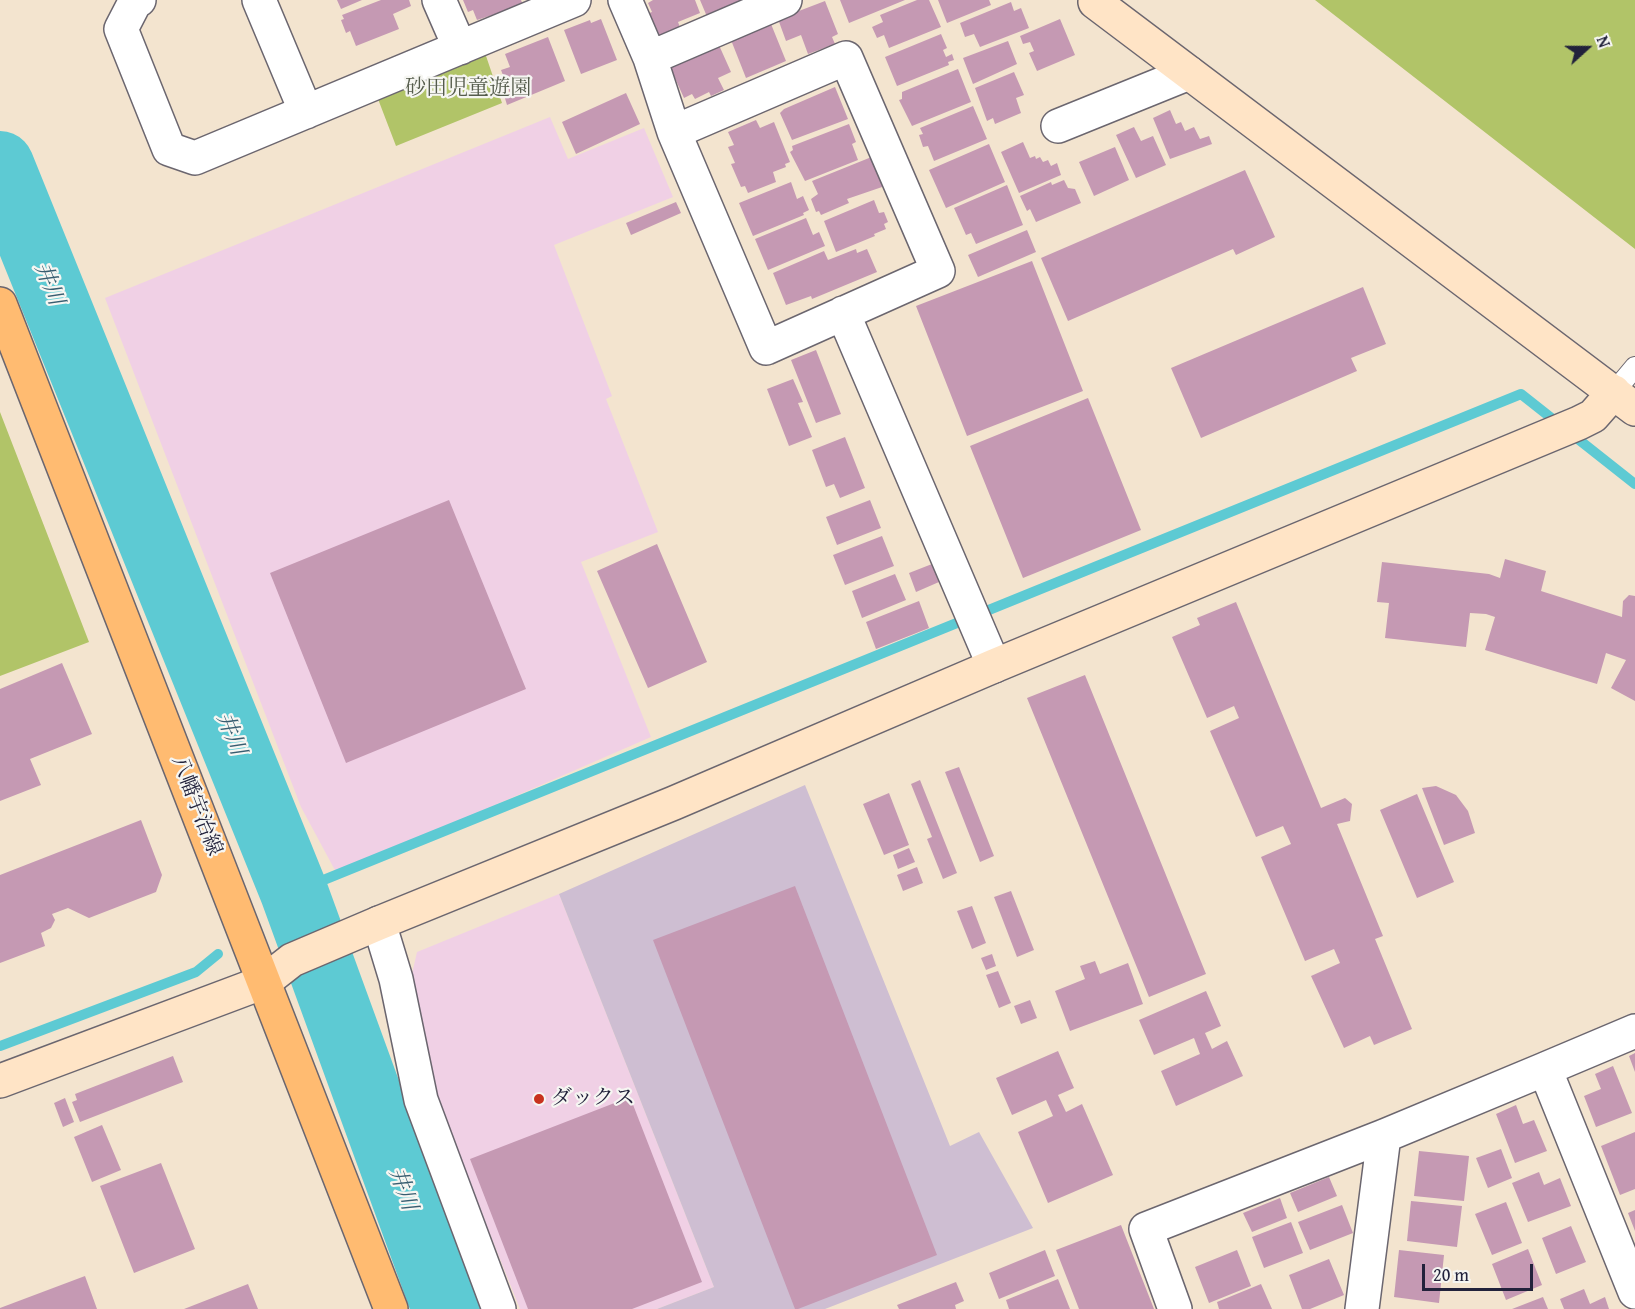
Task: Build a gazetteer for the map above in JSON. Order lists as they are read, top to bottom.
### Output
{
  "streets": {
    "main road": ["八幡宇治線"]
  },
  "water": ["井川"],
  "parks": ["砂田児童遊園"],
  "places": ["ダックス"],
  "scale_bar": "20 m",
  "north": "right"
}
